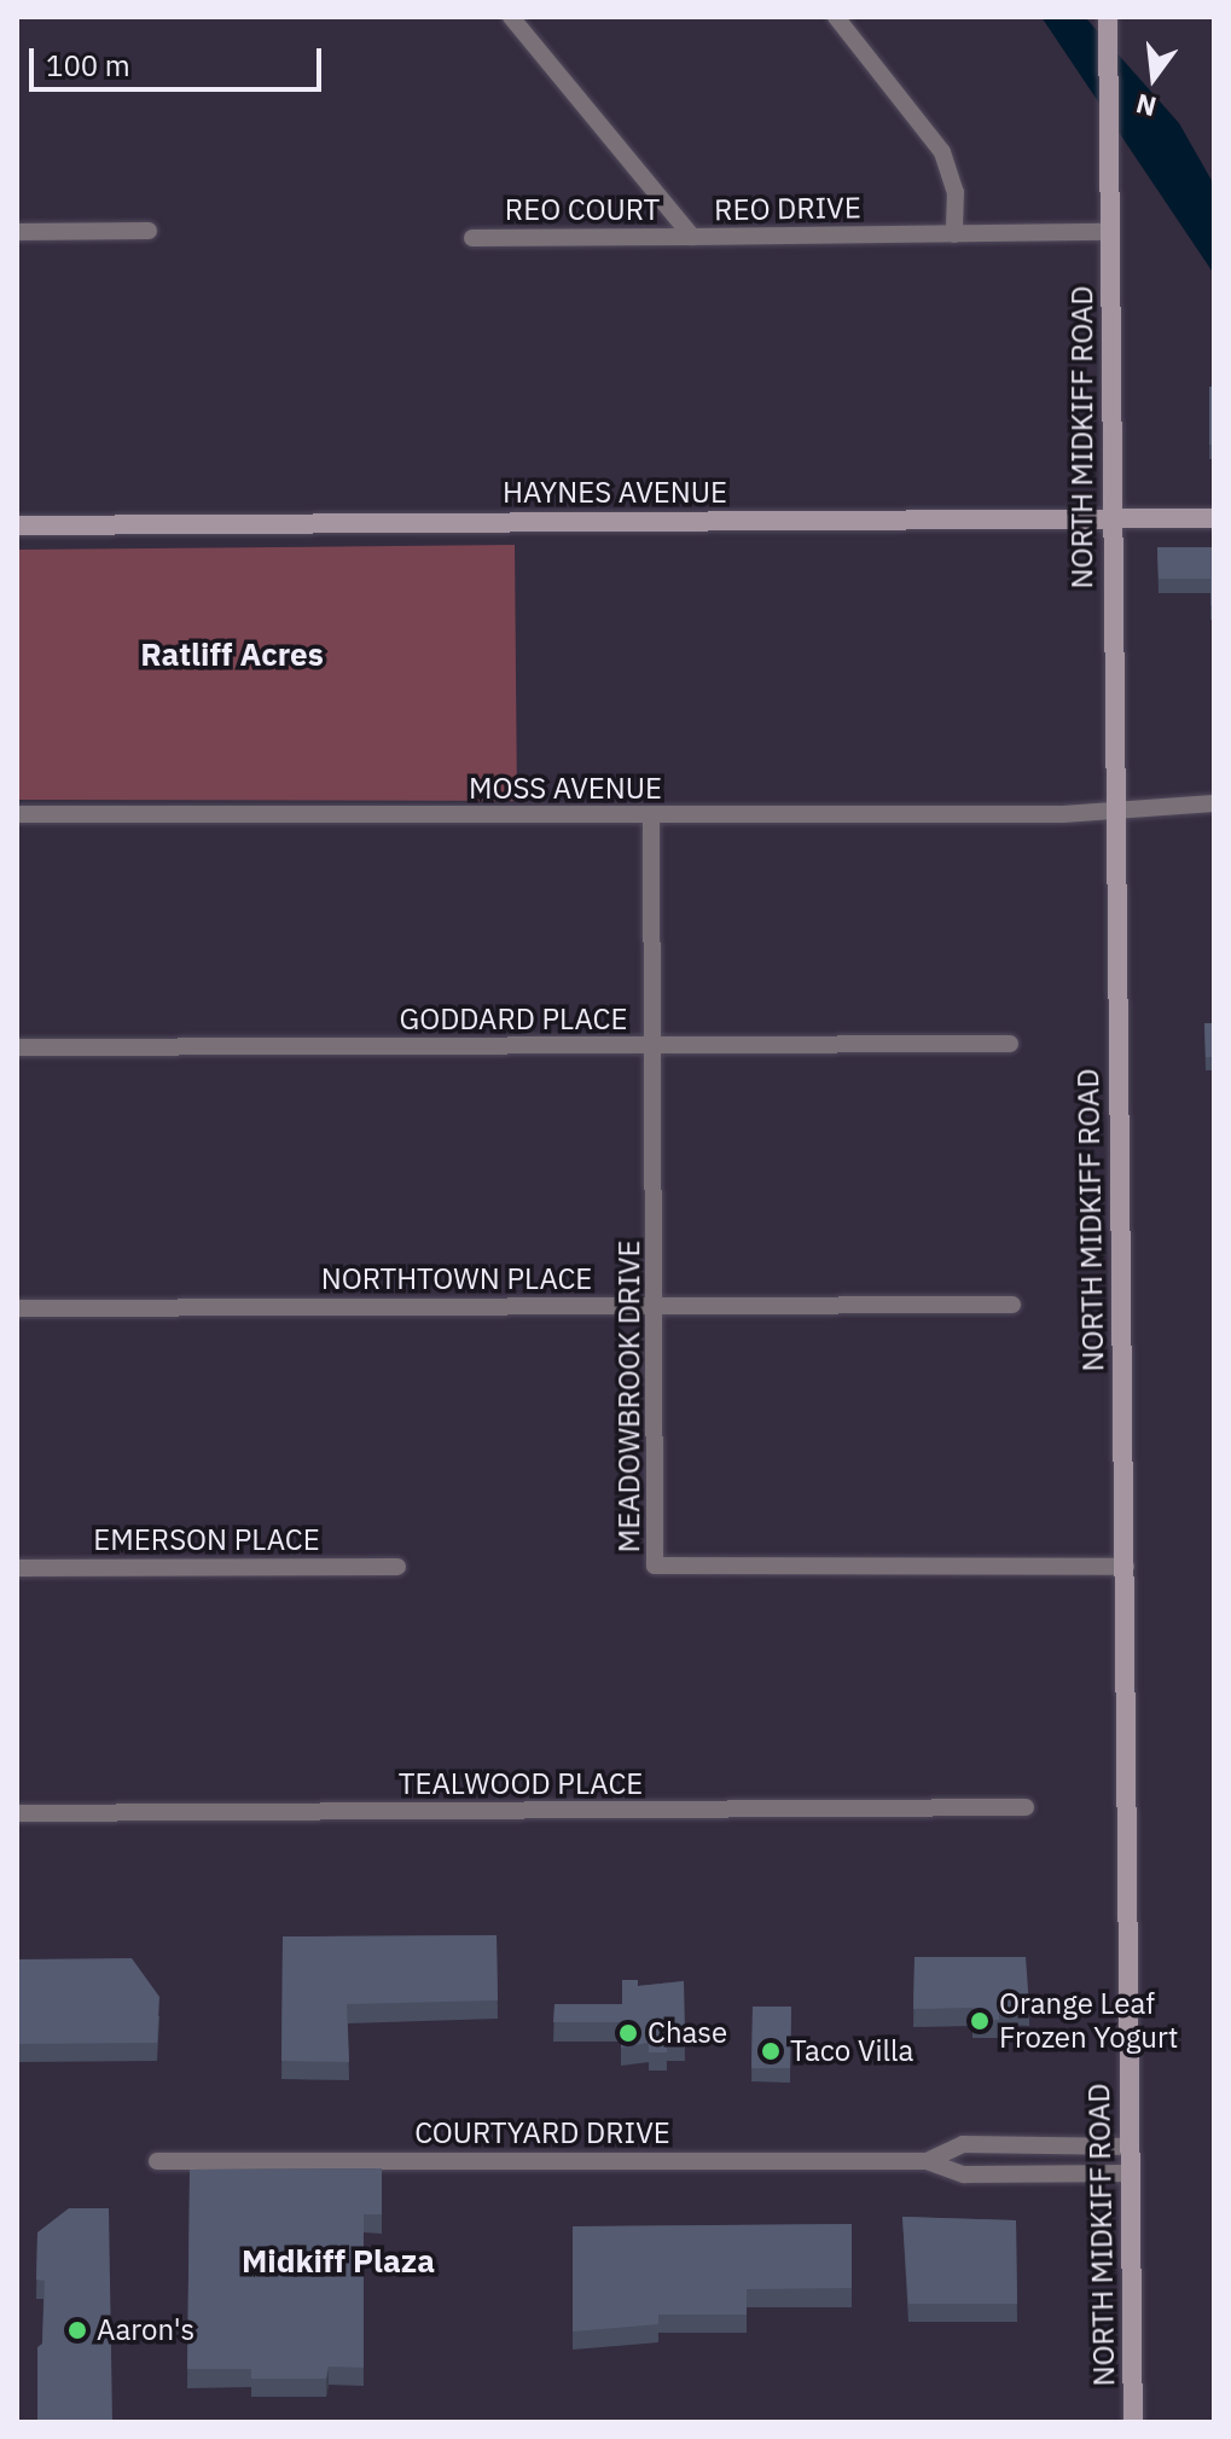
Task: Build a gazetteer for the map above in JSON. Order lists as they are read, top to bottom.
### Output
{
  "streets": {
    "main road": ["NORTH MIDKIFF ROAD", "HAYNES AVENUE"],
    "street": [
      "REO DRIVE",
      "REO COURT",
      "MOSS AVENUE",
      "GODDARD PLACE",
      "NORTHTOWN PLACE",
      "MEADOWBROOK DRIVE",
      "EMERSON PLACE",
      "TEALWOOD PLACE",
      "COURTYARD DRIVE"
    ]
  },
  "crossings": [
    ["REO DRIVE", "REO COURT"],
    ["REO DRIVE", "NORTH MIDKIFF ROAD"],
    ["NORTH MIDKIFF ROAD", "HAYNES AVENUE"],
    ["NORTH MIDKIFF ROAD", "MOSS AVENUE"],
    ["NORTH MIDKIFF ROAD", "MEADOWBROOK DRIVE"],
    ["NORTH MIDKIFF ROAD", "COURTYARD DRIVE"],
    ["MOSS AVENUE", "MEADOWBROOK DRIVE"],
    ["GODDARD PLACE", "MEADOWBROOK DRIVE"],
    ["NORTHTOWN PLACE", "MEADOWBROOK DRIVE"]
  ],
  "districts": ["Ratliff Acres", "Midkiff Plaza"],
  "places": [
    "Orange Leaf Frozen Yogurt",
    "Chase",
    "Taco Villa",
    "Aaron's"
  ],
  "scale_bar": "100 m",
  "north": "bottom"
}
